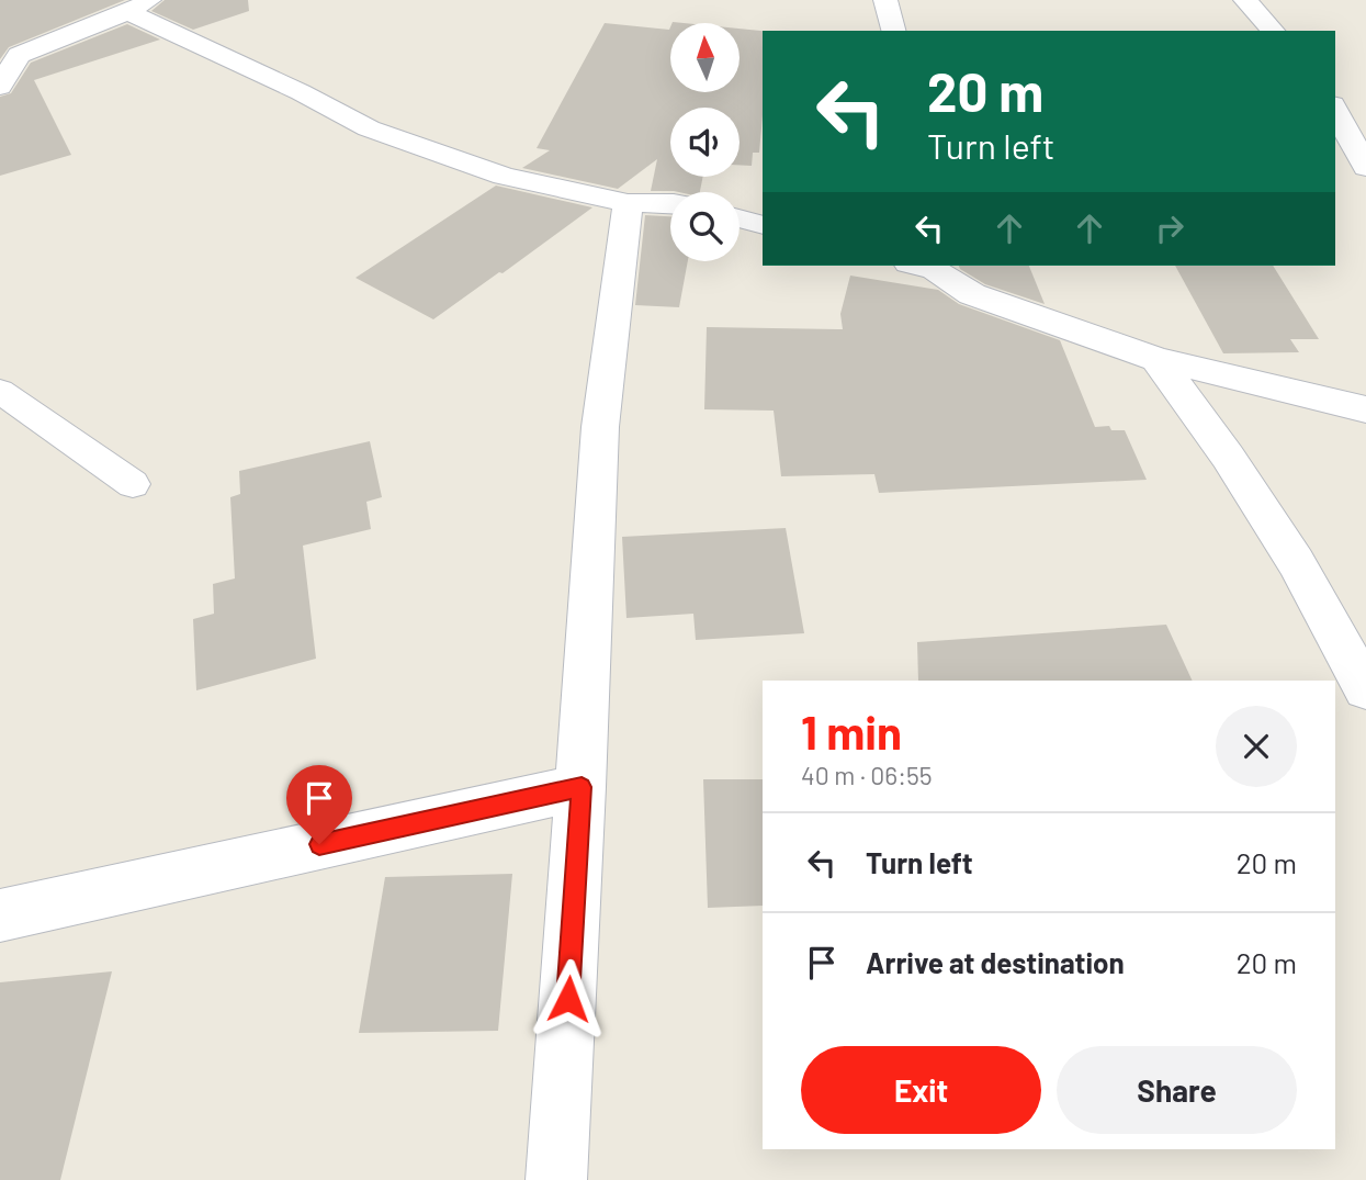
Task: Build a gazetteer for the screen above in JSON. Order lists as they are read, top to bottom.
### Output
{
  "north": "top",
  "page": {
    "turn": ["20 m", "Turn left"],
    "heading": ["1 min", "40 m · 06:55"],
    "list": [
      {
        "name": "Turn left",
        "value": "20 m"
      },
      {
        "name": "Arrive at destination",
        "value": "20 m"
      }
    ],
    "buttons": ["Exit", "Share"]
  }
}
